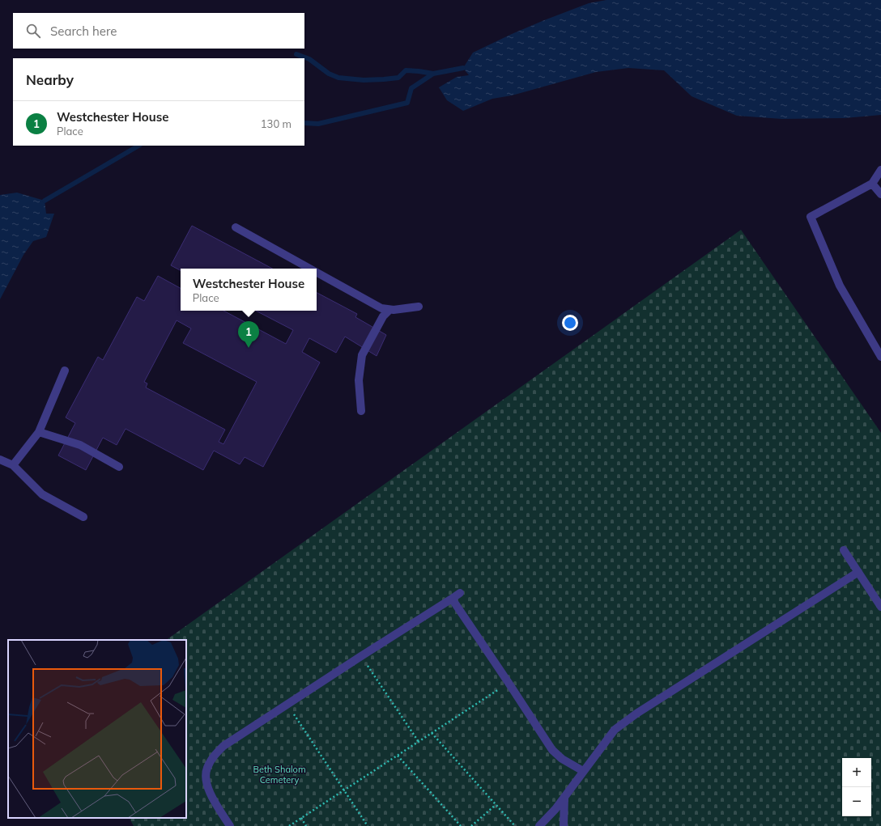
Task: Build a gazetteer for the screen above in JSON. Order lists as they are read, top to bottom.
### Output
{
  "parks": ["Beth Shalom Cemetery"],
  "page": {
    "search": "Search here",
    "heading": "Nearby",
    "list": [
      {
        "mark": "1",
        "name": "Westchester House",
        "note": "Place",
        "value": "130 m"
      }
    ],
    "popup": ["Westchester House", "Place"],
    "pins": "1",
    "map_buttons": ["+", "−"]
  }
}
